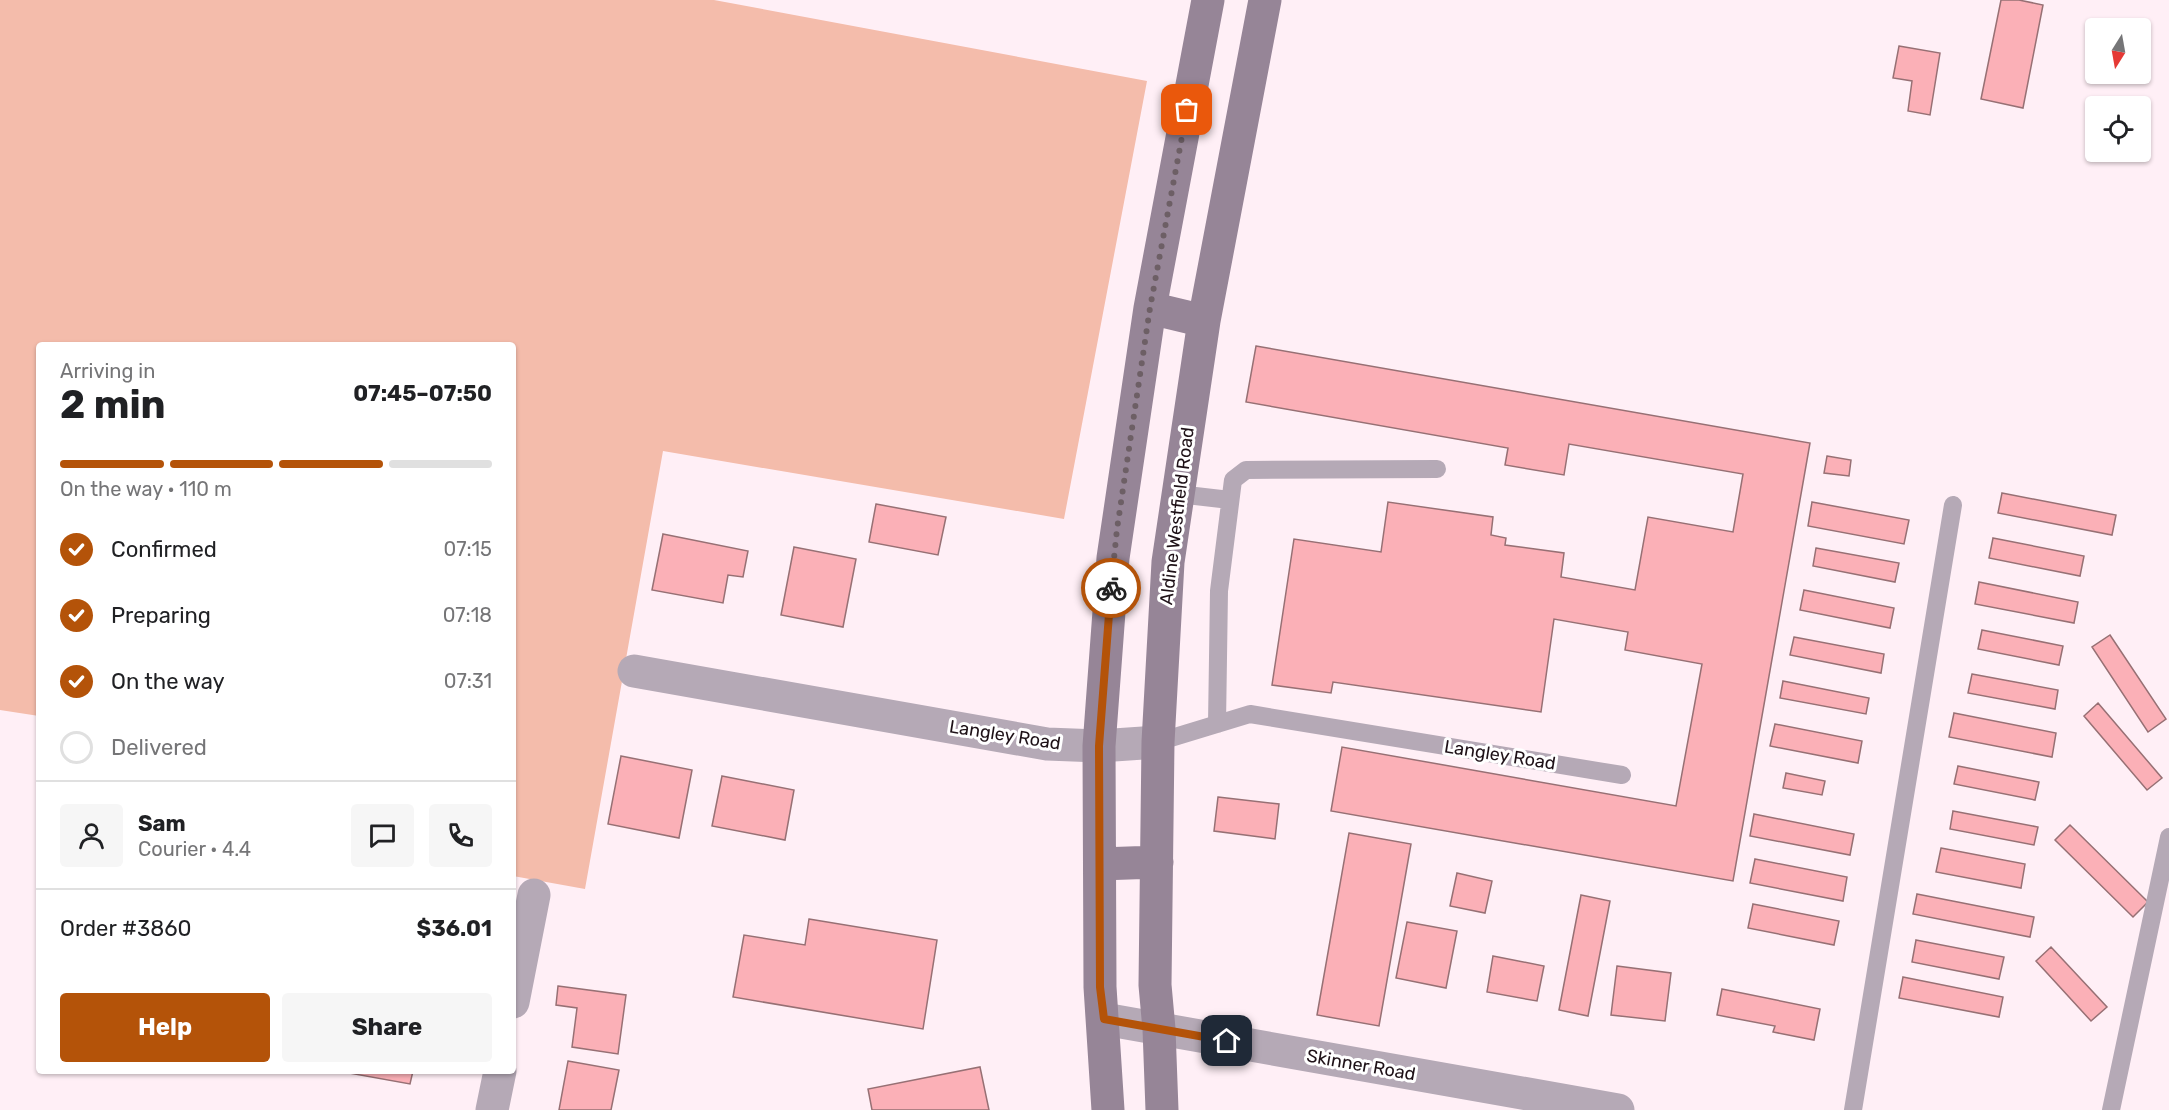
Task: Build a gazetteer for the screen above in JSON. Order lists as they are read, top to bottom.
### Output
{
  "streets": {
    "main road": ["Aldine Westfield Road"],
    "street": ["Langley Road", "Skinner Road"]
  },
  "crossings": [
    ["Aldine Westfield Road", "Langley Road"],
    ["Aldine Westfield Road", "Skinner Road"]
  ],
  "north": "bottom",
  "page": {
    "heading": ["2 min", "Arriving in", "07:45–07:50"],
    "panel": [
      "Sam",
      "Courier · 4.4",
      "Order #3860",
      "$36.01"
    ],
    "bar": "On the way · 110 m",
    "list": [
      ["Confirmed", "07:15"],
      ["Preparing", "07:18"],
      ["On the way", "07:31"],
      "Delivered"
    ],
    "buttons": ["Help", "Share"]
  }
}
